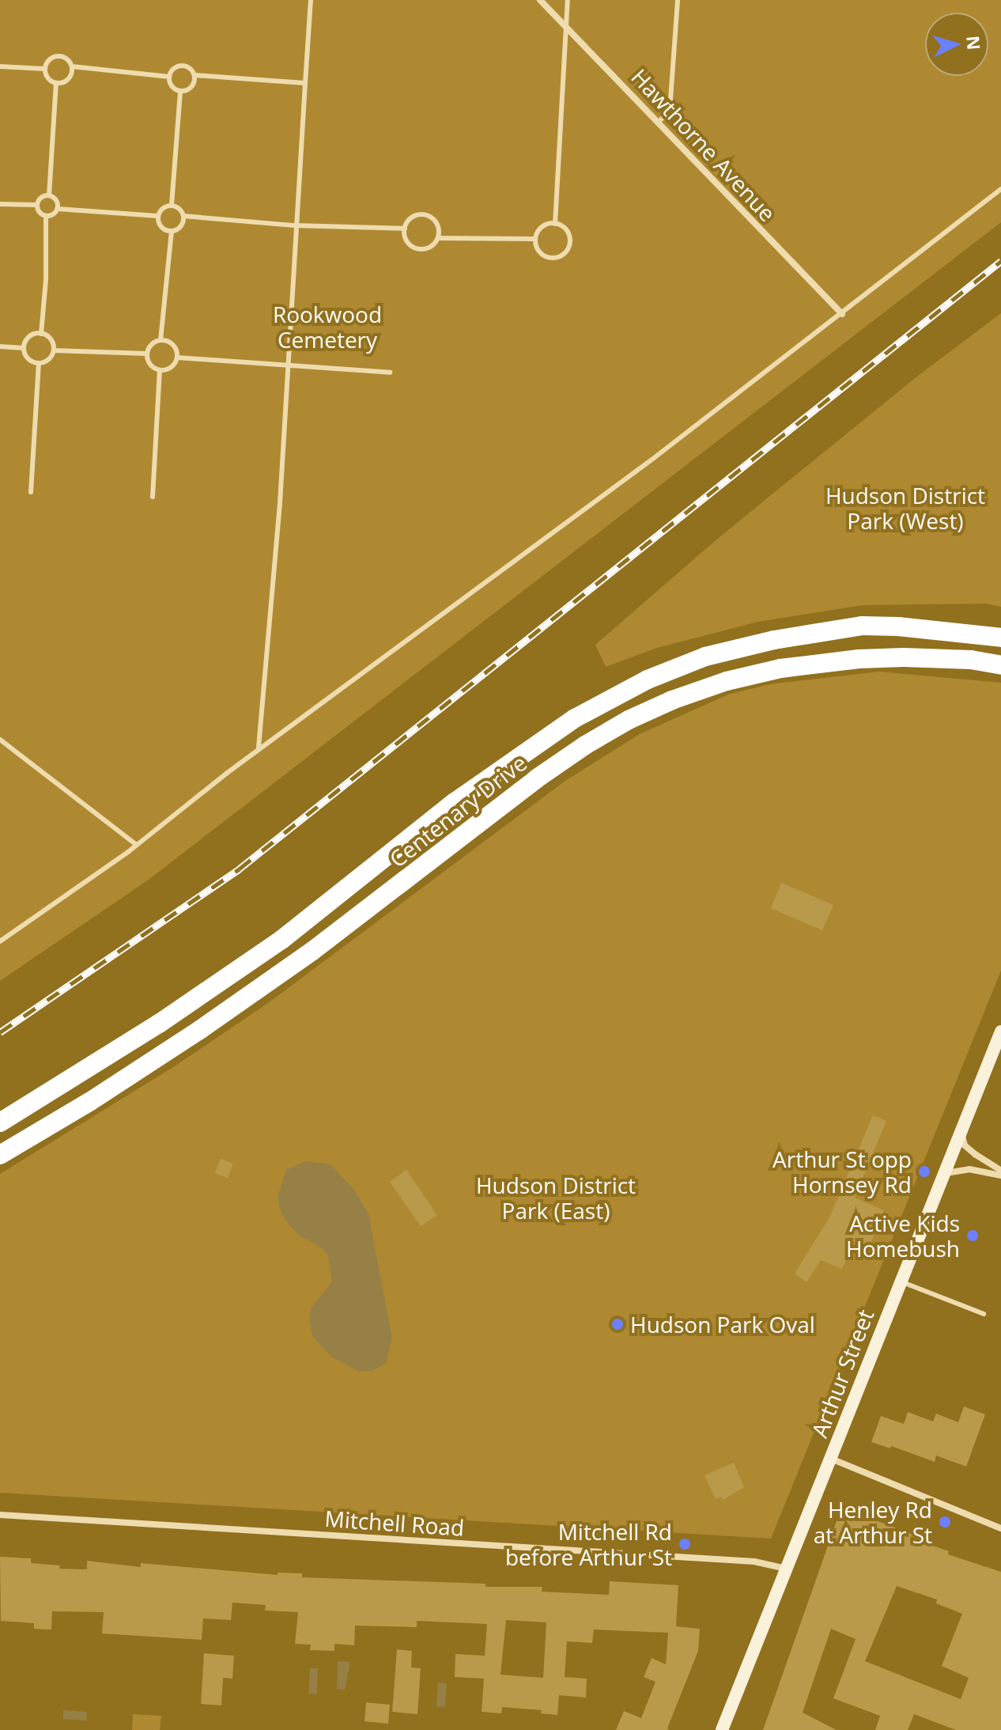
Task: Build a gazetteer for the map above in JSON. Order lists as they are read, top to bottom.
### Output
{
  "streets": {
    "highway": ["Centenary Drive"],
    "main road": ["Arthur Street"],
    "street": ["Hawthorne Avenue", "Mitchell Road"]
  },
  "crossings": [
    ["Arthur Street", "Mitchell Road"]
  ],
  "parks": ["Rookwood Cemetery", "Hudson District Park (West)", "Hudson District Park (East)"],
  "places": [
    "Arthur St opp Hornsey Rd",
    "Active Kids Homebush",
    "Hudson Park Oval",
    "Henley Rd at Arthur St",
    "Mitchell Rd before Arthur St"
  ],
  "north": "right"
}
